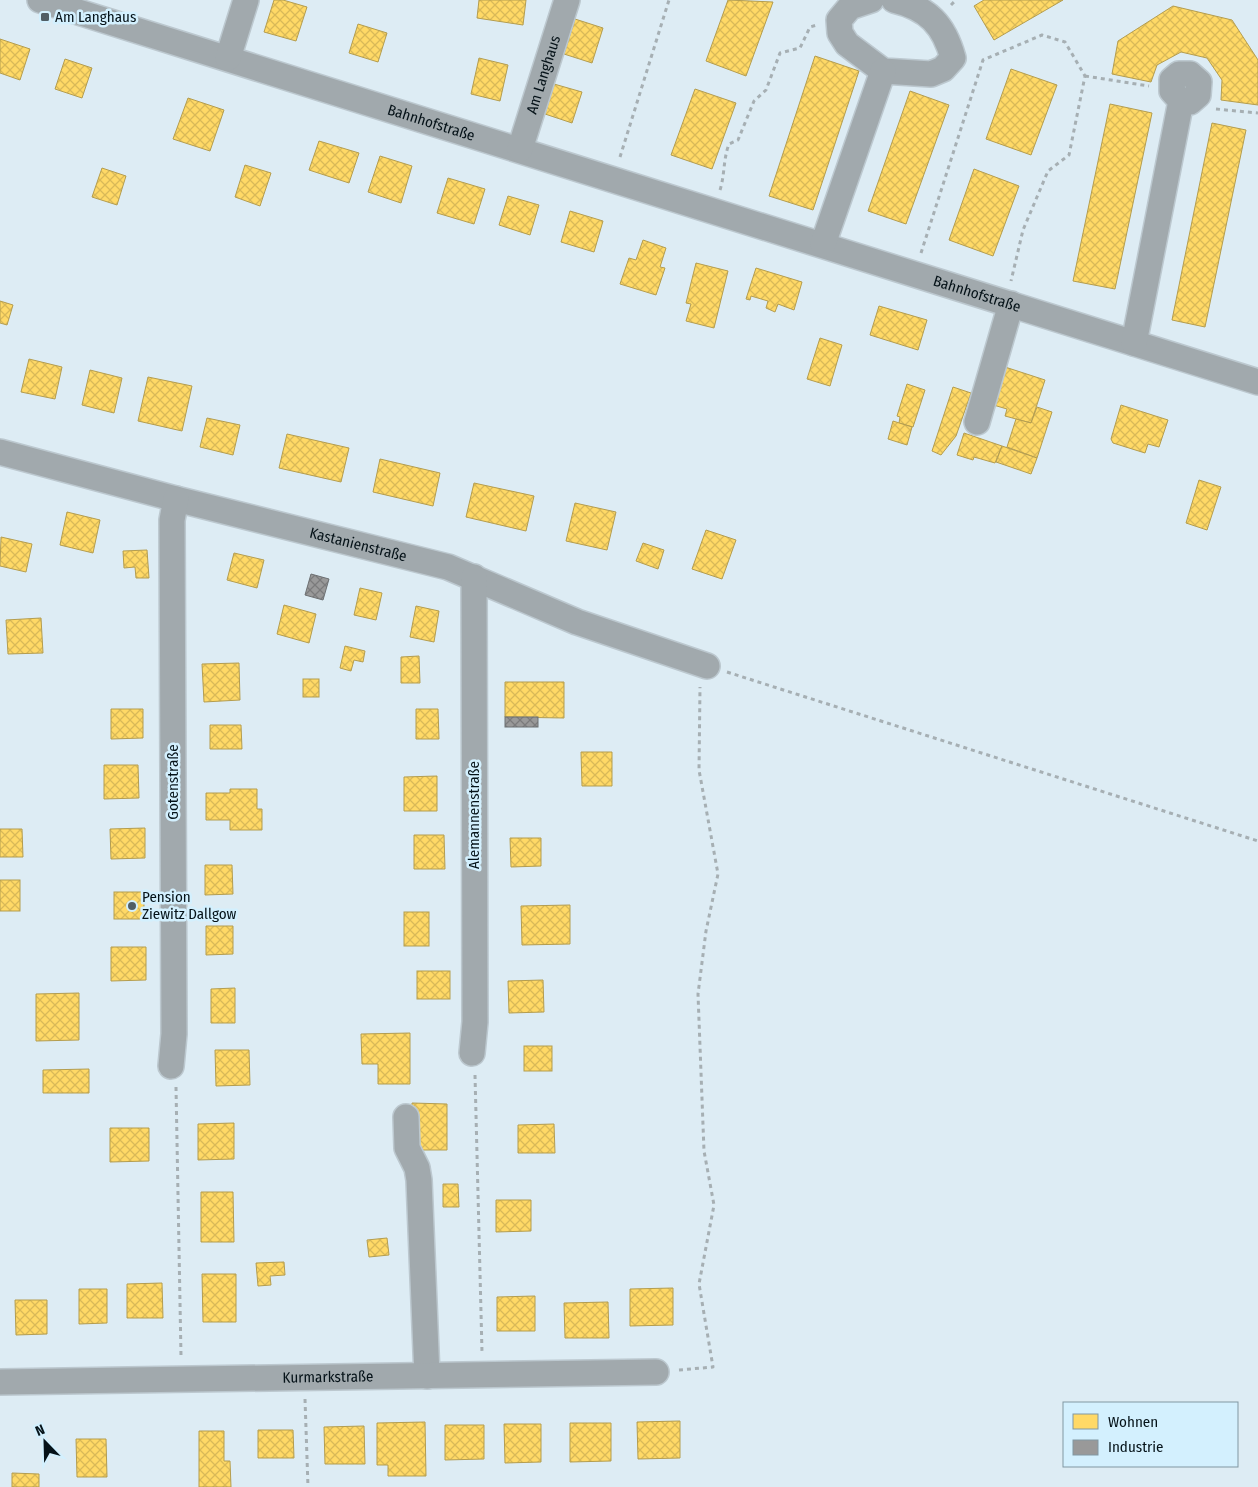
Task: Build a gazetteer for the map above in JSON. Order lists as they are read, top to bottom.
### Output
{
  "streets": {
    "street": [
      "Am Langhaus",
      "Bahnhofstraße",
      "Kastanienstraße",
      "Gotenstraße",
      "Alemannenstraße",
      "Kurmarkstraße"
    ]
  },
  "crossings": [
    ["Am Langhaus", "Bahnhofstraße"],
    ["Kastanienstraße", "Gotenstraße"],
    ["Kastanienstraße", "Alemannenstraße"]
  ],
  "places": {
    "transit": ["Am Langhaus"],
    "other": ["Pension Ziewitz Dallgow"]
  },
  "legend": ["Wohnen", "Industrie"],
  "north": "top left"
}
